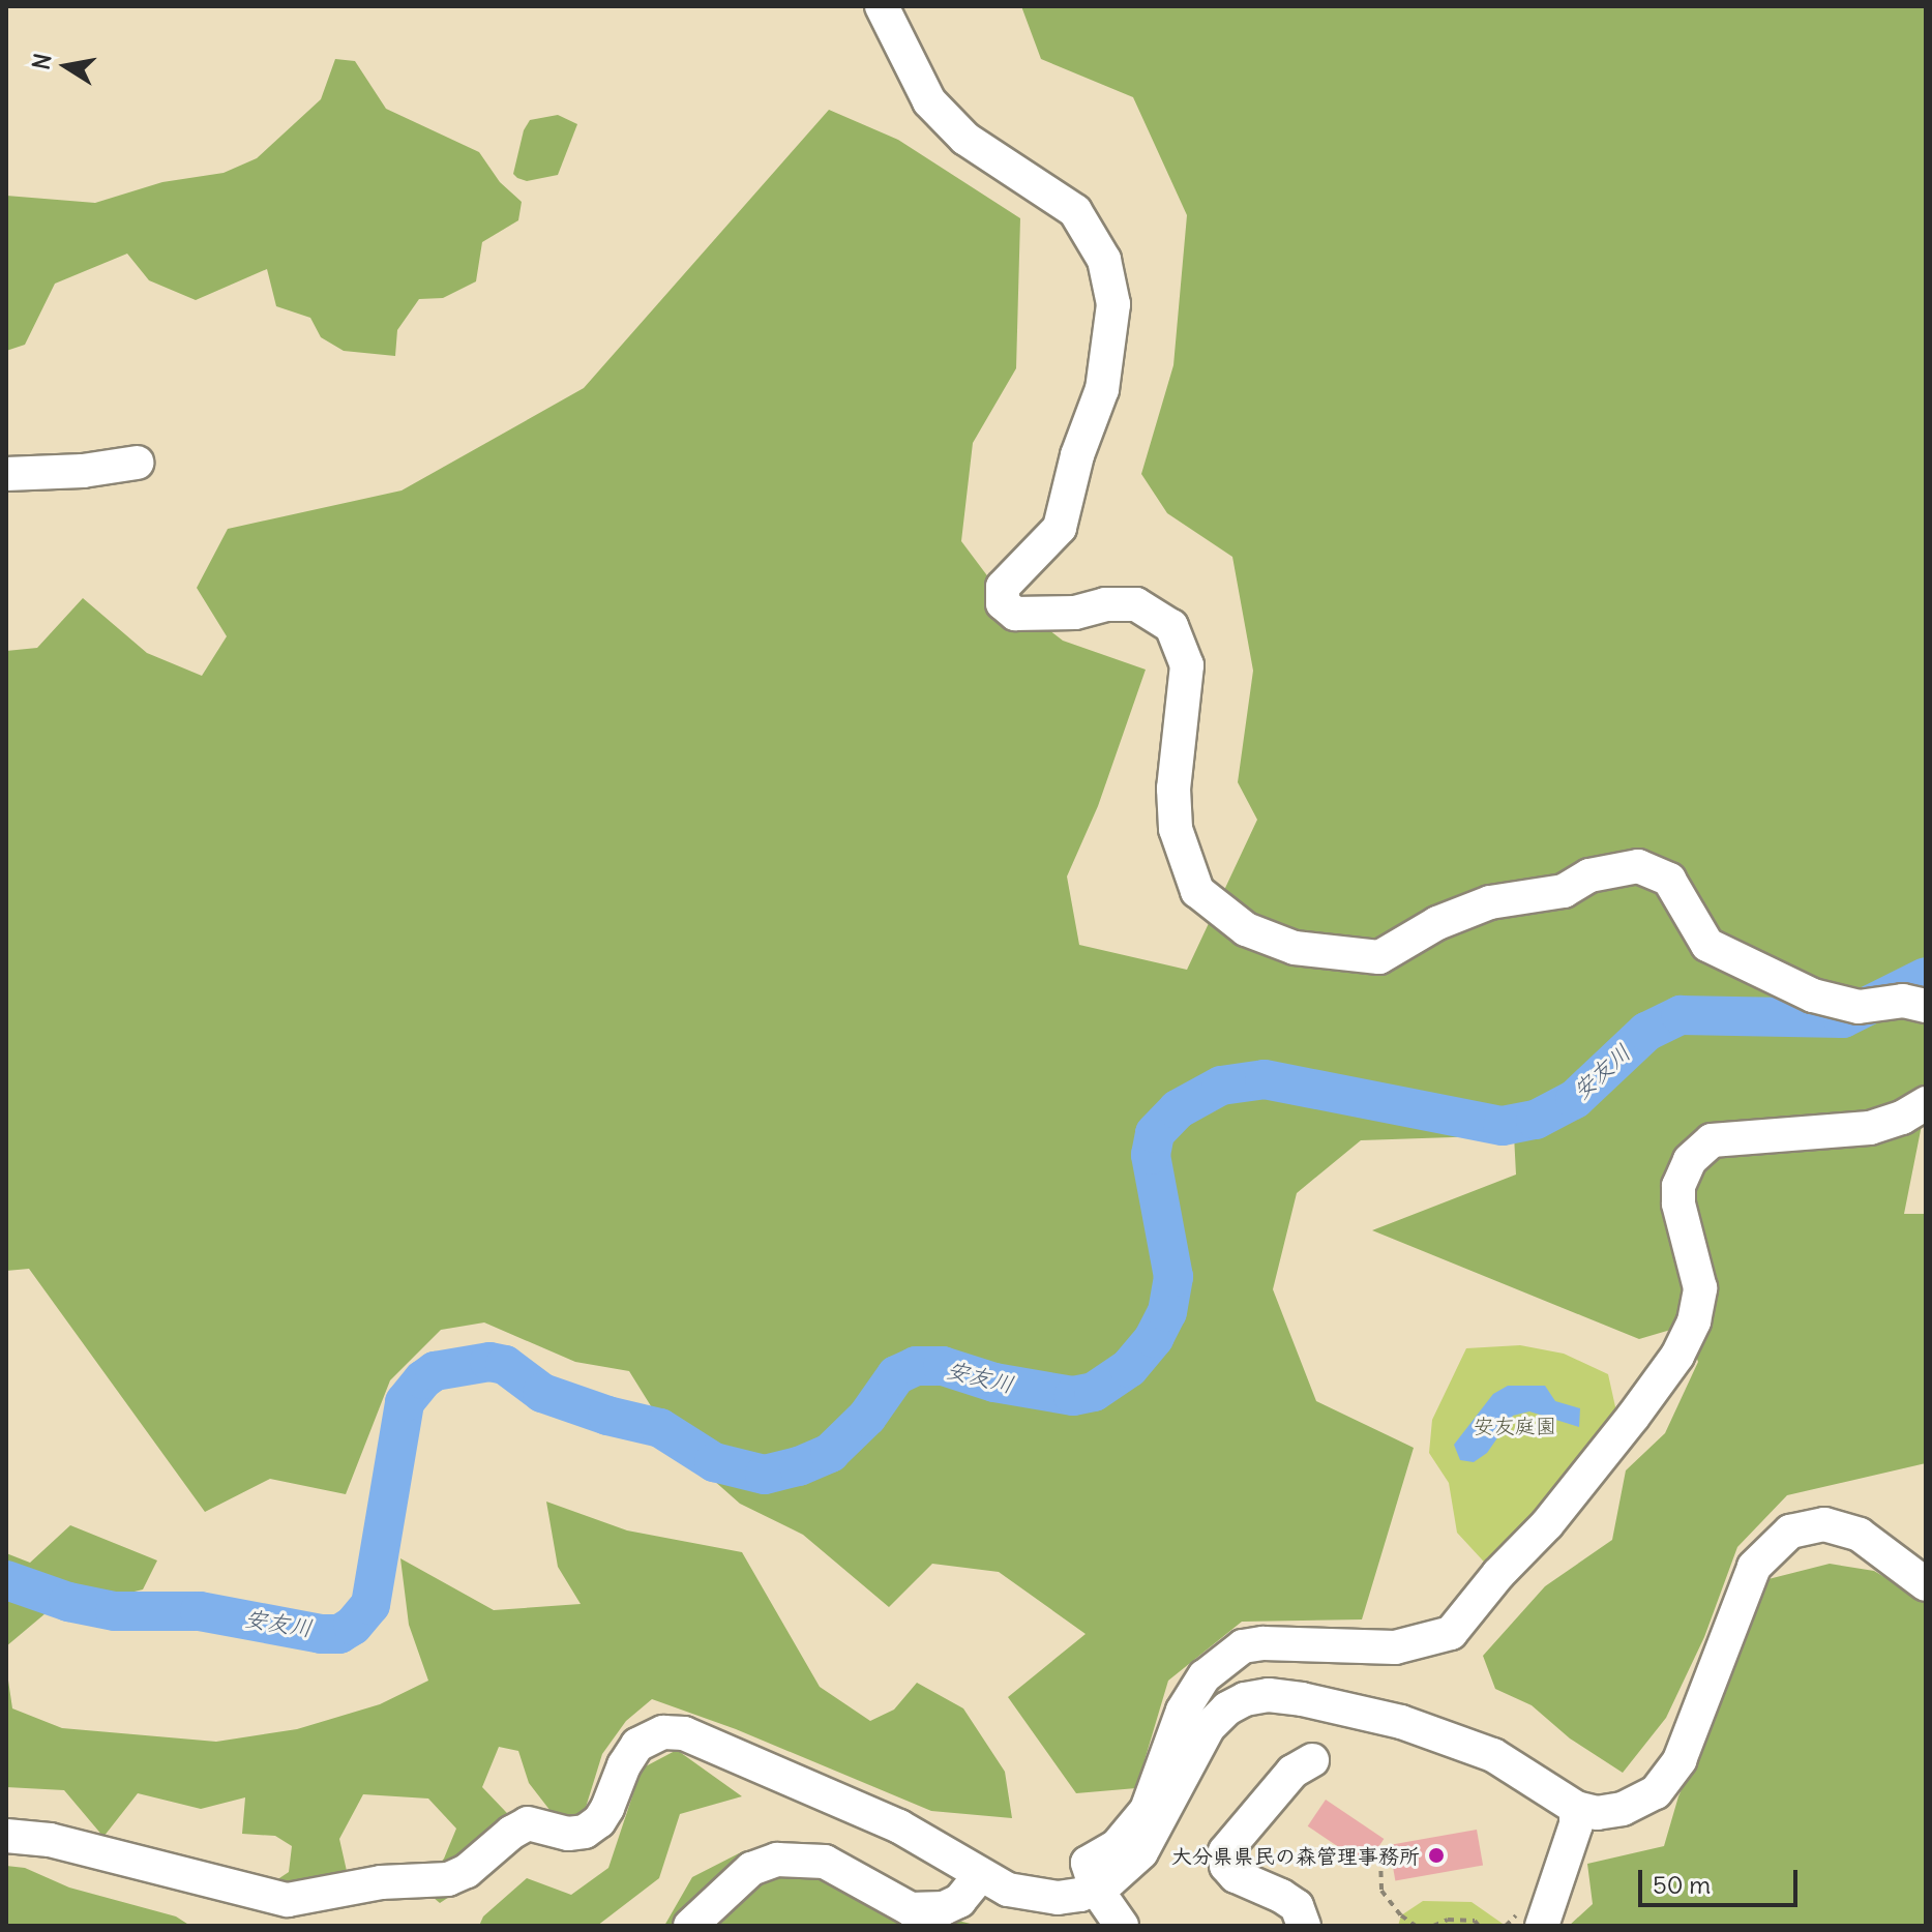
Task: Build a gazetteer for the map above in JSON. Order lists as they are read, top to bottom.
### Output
{
  "water": ["安友川"],
  "parks": ["安友庭園"],
  "places": ["大分県県民の森管理事務所"],
  "scale_bar": "50 m",
  "north": "left"
}
